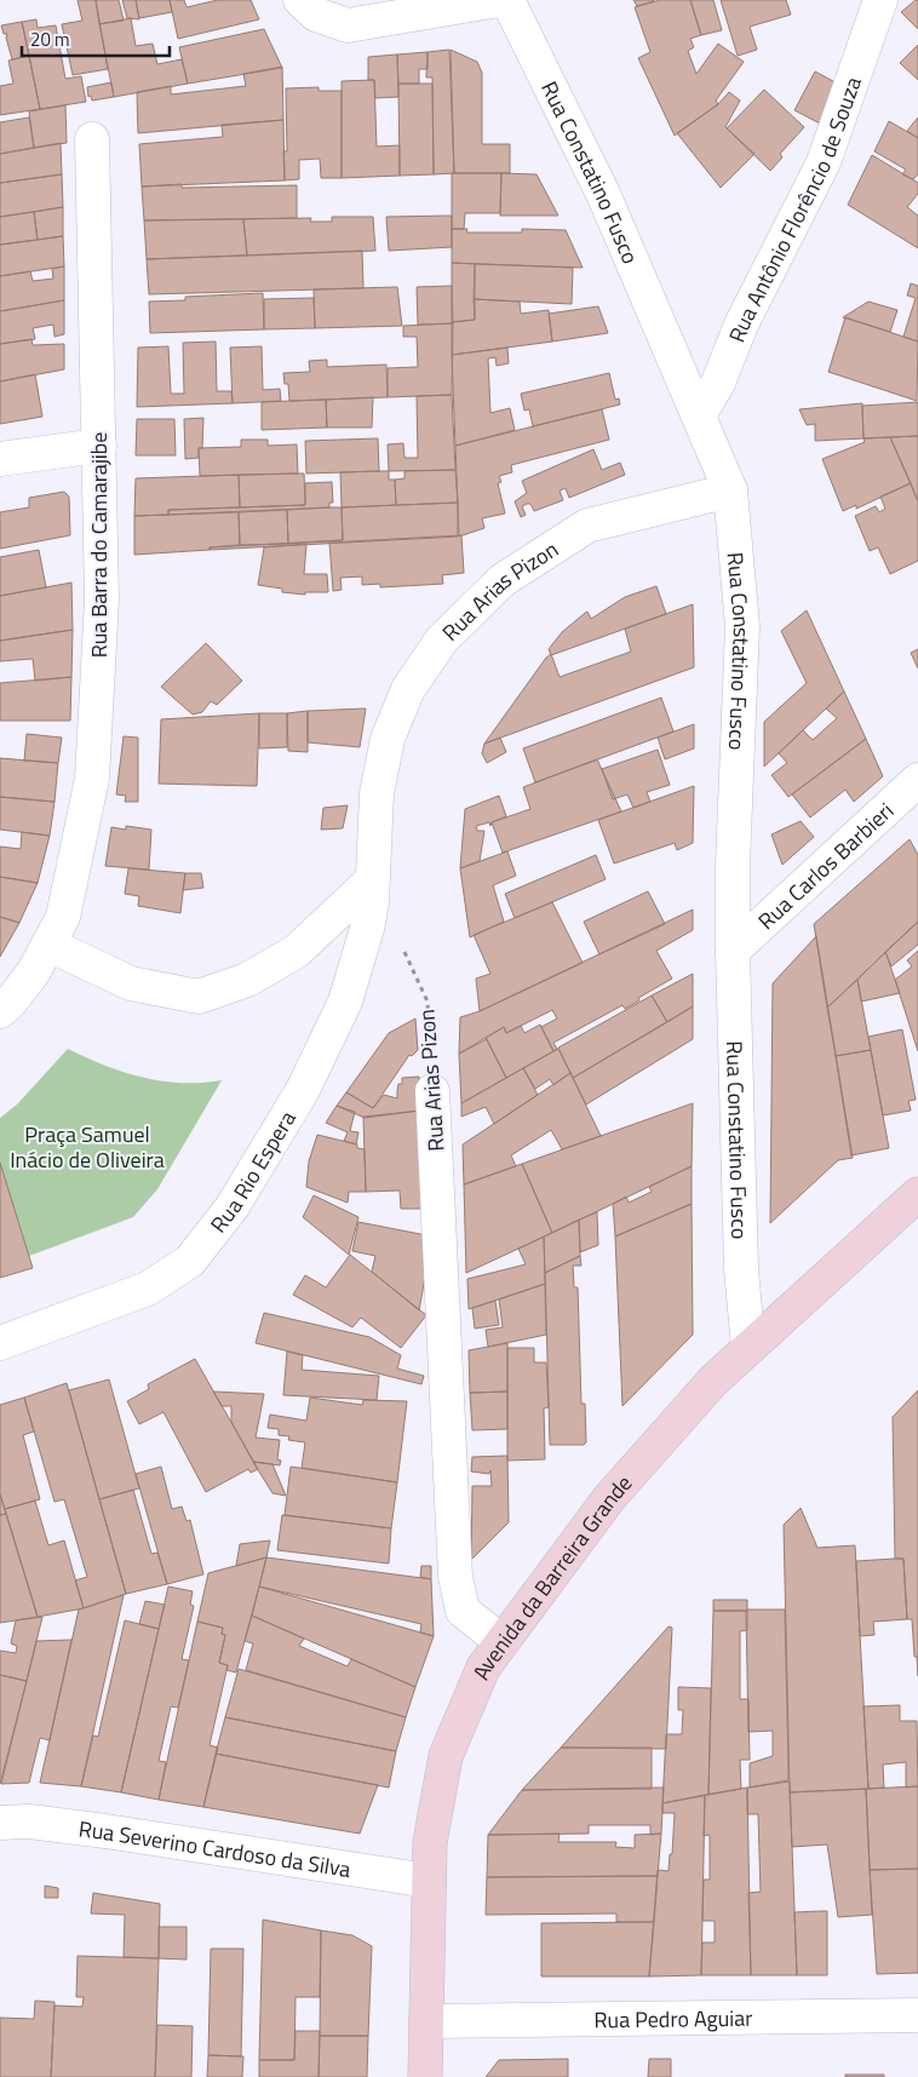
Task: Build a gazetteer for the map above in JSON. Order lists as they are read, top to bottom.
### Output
{
  "streets": {
    "main road": ["Avenida da Barreira Grande"],
    "street": [
      "Rua Constatino Fusco",
      "Rua Antônio Florêncio de Souza",
      "Rua Barra do Camarajibe",
      "Rua Arias Pizon",
      "Rua Carlos Barbieri",
      "Rua Rio Espera",
      "Rua Severino Cardoso da Silva",
      "Rua Pedro Aguiar"
    ]
  },
  "crossings": [
    ["Rua Constatino Fusco", "Rua Antônio Florêncio de Souza"],
    ["Rua Constatino Fusco", "Rua Arias Pizon"],
    ["Rua Constatino Fusco", "Rua Carlos Barbieri"],
    ["Rua Constatino Fusco", "Avenida da Barreira Grande"],
    ["Rua Arias Pizon", "Rua Rio Espera"],
    ["Rua Arias Pizon", "Avenida da Barreira Grande"],
    ["Avenida da Barreira Grande", "Rua Severino Cardoso da Silva"],
    ["Avenida da Barreira Grande", "Rua Pedro Aguiar"]
  ],
  "parks": ["Praça Samuel Inácio de Oliveira"],
  "scale_bar": "20 m"
}
